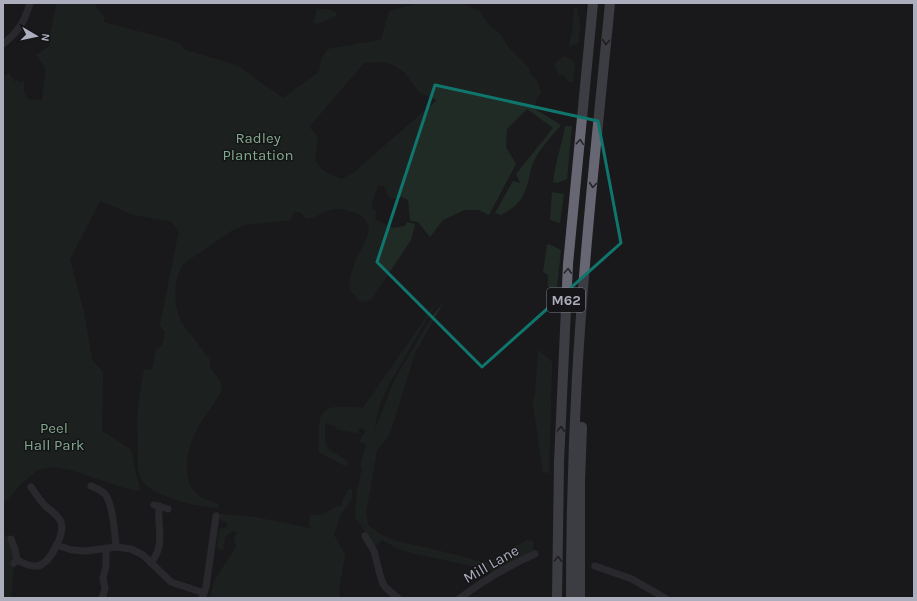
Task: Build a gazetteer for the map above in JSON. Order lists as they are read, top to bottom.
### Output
{
  "streets": {
    "highway": ["M62"],
    "street": ["Mill Lane"]
  },
  "parks": ["Radley Plantation", "Peel Hall Park"],
  "north": "right"
}
